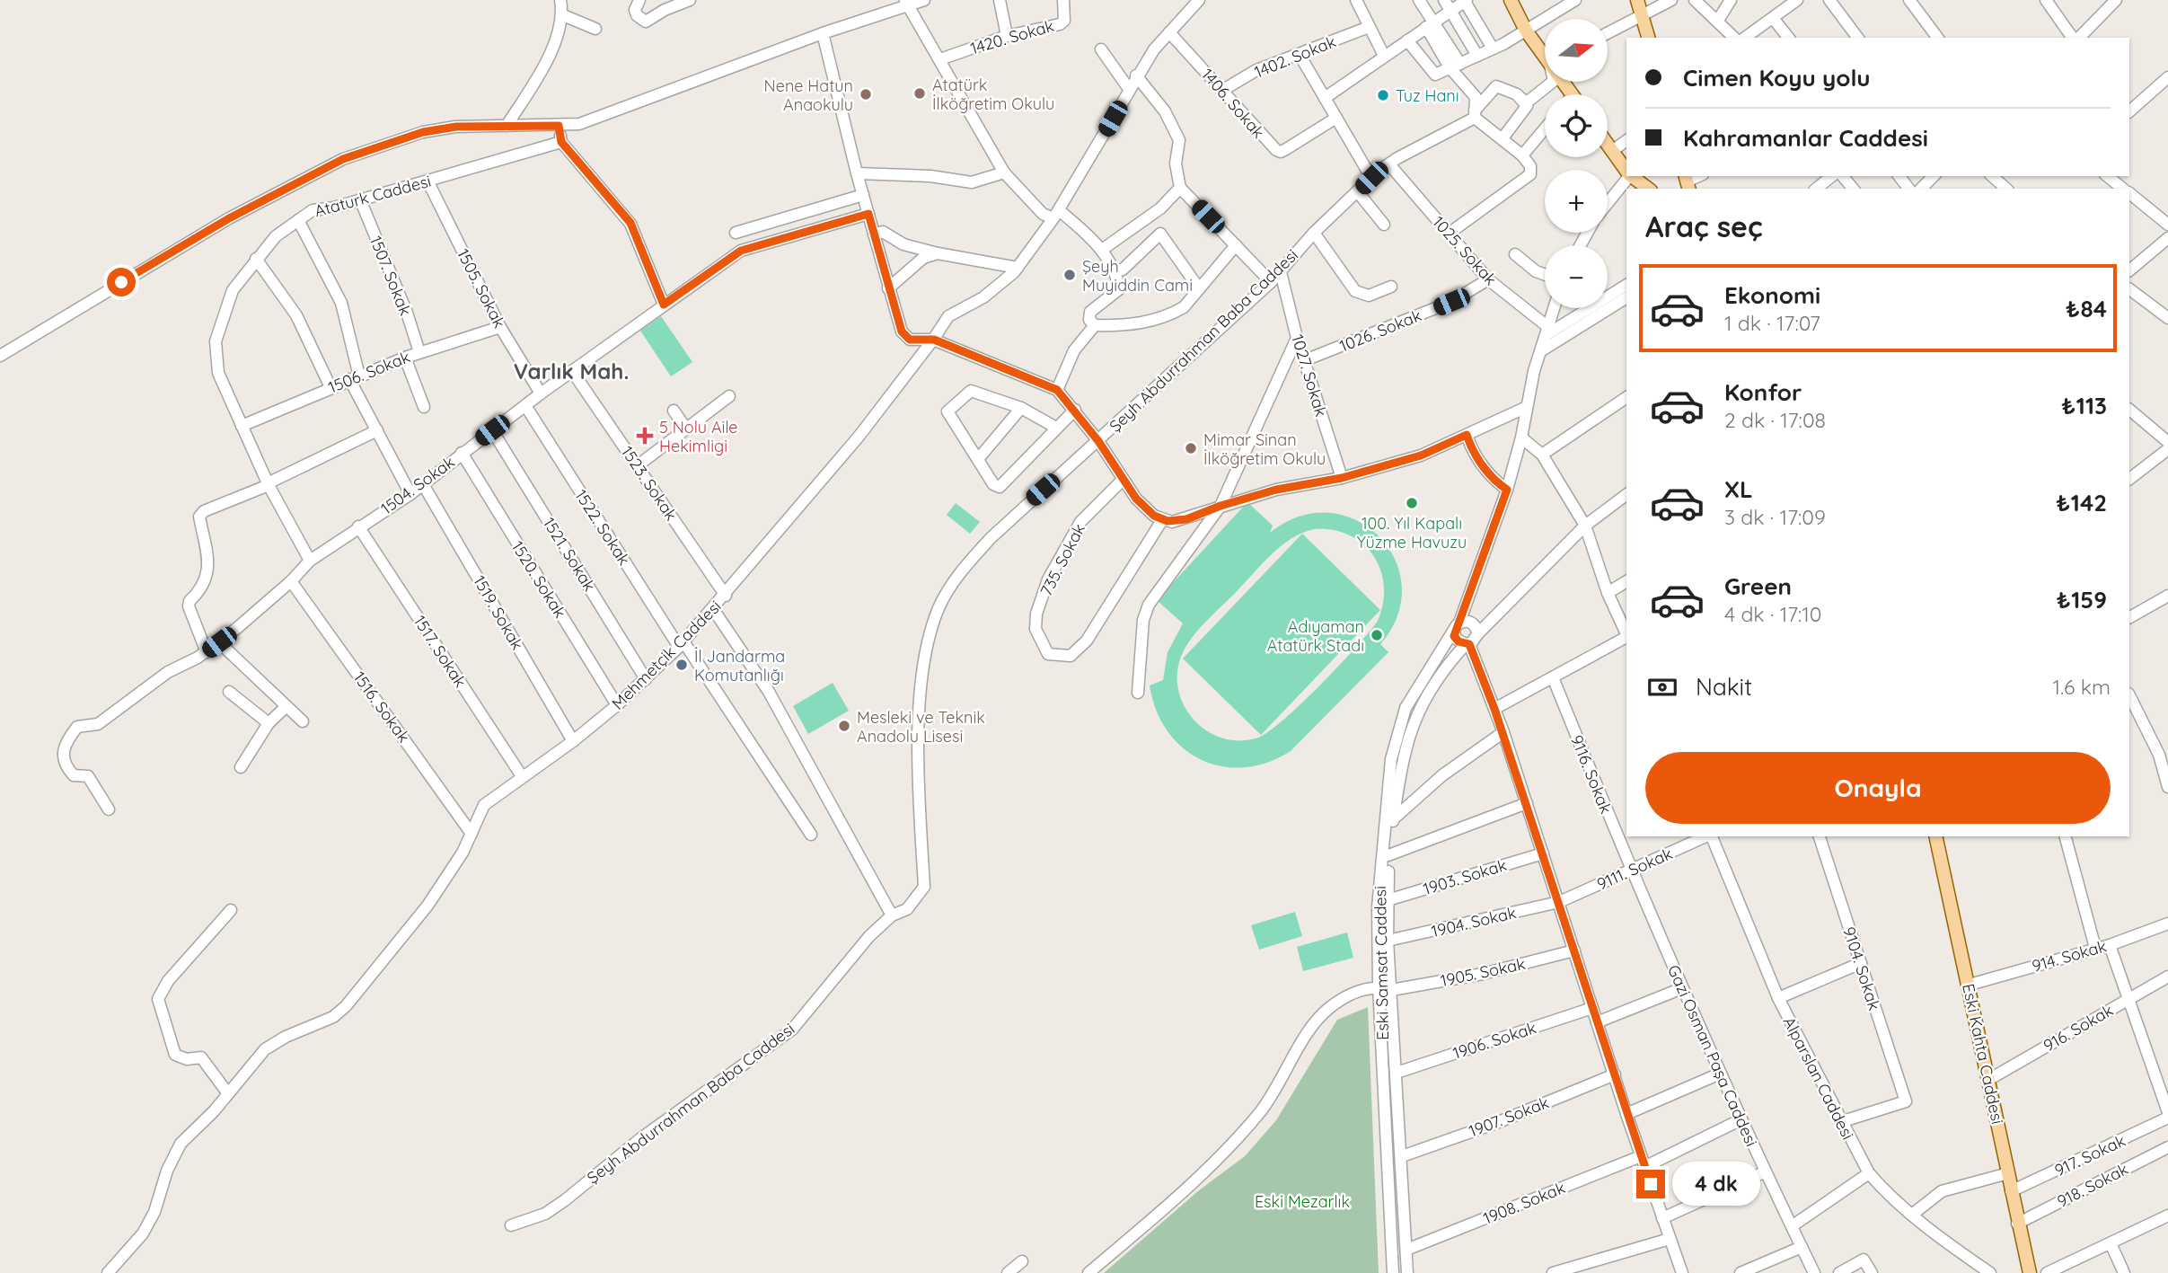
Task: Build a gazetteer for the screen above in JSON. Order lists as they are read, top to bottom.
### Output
{
  "streets": {
    "main road": ["Eski Kahta Caddesi"],
    "street": [
      "1420. Sokak",
      "1402. Sokak",
      "1406. Sokak",
      "Ataturk Caddesi",
      "1025. Sokak",
      "1507. Sokak",
      "1505. Sokak",
      "1026. Sokak",
      "Şeyh Abdurrahman Baba Caddesi",
      "1506. Sokak",
      "1027. Sokak",
      "1523. Sokak",
      "1504. Sokak",
      "1522. Sokak",
      "1521. Sokak",
      "735. Sokak",
      "1520. Sokak",
      "1519. Sokak",
      "1517. Sokak",
      "Mehmetçik Caddesi",
      "1516. Sokak",
      "9116. Sokak",
      "9111. Sokak",
      "1903. Sokak",
      "1904. Sokak",
      "914. Sokak",
      "Eski Samsat Caddesi",
      "9104. Sokak",
      "1905. Sokak",
      "916. Sokak",
      "1906. Sokak",
      "Gazi Osman Paşa Caddesi",
      "Alparslan Caddesi",
      "1907. Sokak",
      "917. Sokak",
      "918. Sokak",
      "1908. Sokak"
    ]
  },
  "crossings": [
    ["1402. Sokak", "1406. Sokak"],
    ["1406. Sokak", "Mehmetçik Caddesi"],
    ["Ataturk Caddesi", "1507. Sokak"],
    ["Ataturk Caddesi", "1505. Sokak"],
    ["Ataturk Caddesi", "1506. Sokak"],
    ["Ataturk Caddesi", "1504. Sokak"],
    ["1025. Sokak", "1026. Sokak"],
    ["1025. Sokak", "Şeyh Abdurrahman Baba Caddesi"],
    ["1025. Sokak", "Eski Samsat Caddesi"],
    ["1507. Sokak", "1506. Sokak"],
    ["1505. Sokak", "1506. Sokak"],
    ["1505. Sokak", "1504. Sokak"],
    ["1026. Sokak", "1027. Sokak"],
    ["Şeyh Abdurrahman Baba Caddesi", "1027. Sokak"],
    ["1523. Sokak", "1504. Sokak"],
    ["1523. Sokak", "Mehmetçik Caddesi"],
    ["1504. Sokak", "1522. Sokak"],
    ["1504. Sokak", "1521. Sokak"],
    ["1504. Sokak", "1520. Sokak"],
    ["1504. Sokak", "1519. Sokak"],
    ["1504. Sokak", "1517. Sokak"],
    ["1504. Sokak", "1516. Sokak"],
    ["1522. Sokak", "Mehmetçik Caddesi"],
    ["1521. Sokak", "Mehmetçik Caddesi"],
    ["1520. Sokak", "Mehmetçik Caddesi"],
    ["1519. Sokak", "Mehmetçik Caddesi"],
    ["1517. Sokak", "Mehmetçik Caddesi"],
    ["Mehmetçik Caddesi", "1516. Sokak"],
    ["9116. Sokak", "9111. Sokak"],
    ["9116. Sokak", "Gazi Osman Paşa Caddesi"],
    ["9111. Sokak", "1904. Sokak"],
    ["9111. Sokak", "Gazi Osman Paşa Caddesi"],
    ["1903. Sokak", "Eski Samsat Caddesi"],
    ["1904. Sokak", "Eski Samsat Caddesi"],
    ["914. Sokak", "Eski Kahta Caddesi"],
    ["Eski Samsat Caddesi", "1905. Sokak"],
    ["Eski Samsat Caddesi", "1906. Sokak"],
    ["Eski Samsat Caddesi", "1907. Sokak"],
    ["Eski Samsat Caddesi", "1908. Sokak"],
    ["9104. Sokak", "Alparslan Caddesi"],
    ["916. Sokak", "Eski Kahta Caddesi"],
    ["Eski Kahta Caddesi", "917. Sokak"],
    ["Eski Kahta Caddesi", "918. Sokak"],
    ["Gazi Osman Paşa Caddesi", "1908. Sokak"]
  ],
  "districts": ["Varlık Mah."],
  "parks": ["Eski Mezarlık"],
  "places": {
    "other": [
      "Atatürk İlköğretim Okulu",
      "Nene Hatun Anaokulu",
      "Tuz Hanı",
      "Şeyh Muyiddin Cami",
      "Mimar Sinan İlköğretim Okulu",
      "100. Yıl Kapalı Yüzme Havuzu",
      "Adıyaman Atatürk Stadı",
      "İl Jandarma Komutanlığı",
      "Mesleki ve Teknik Anadolu Lisesi"
    ],
    "health": ["5 Nolu Aile Hekimligi"]
  },
  "north": "right",
  "page": {
    "map_buttons": ["+", "−"],
    "banner": ["Cimen Koyu yolu", "Kahramanlar Caddesi"],
    "heading": "Araç seç",
    "list": [
      {
        "name": "Ekonomi",
        "note": "1 dk · 17:07",
        "value": "₺84"
      },
      {
        "name": "Konfor",
        "note": "2 dk · 17:08",
        "value": "₺113"
      },
      {
        "name": "XL",
        "note": "3 dk · 17:09",
        "value": "₺142"
      },
      {
        "name": "Green",
        "note": "4 dk · 17:10",
        "value": "₺159"
      }
    ],
    "pay": ["Nakit", "1.6 km"],
    "buttons": "Onayla",
    "bubble": "4 dk"
  }
}
